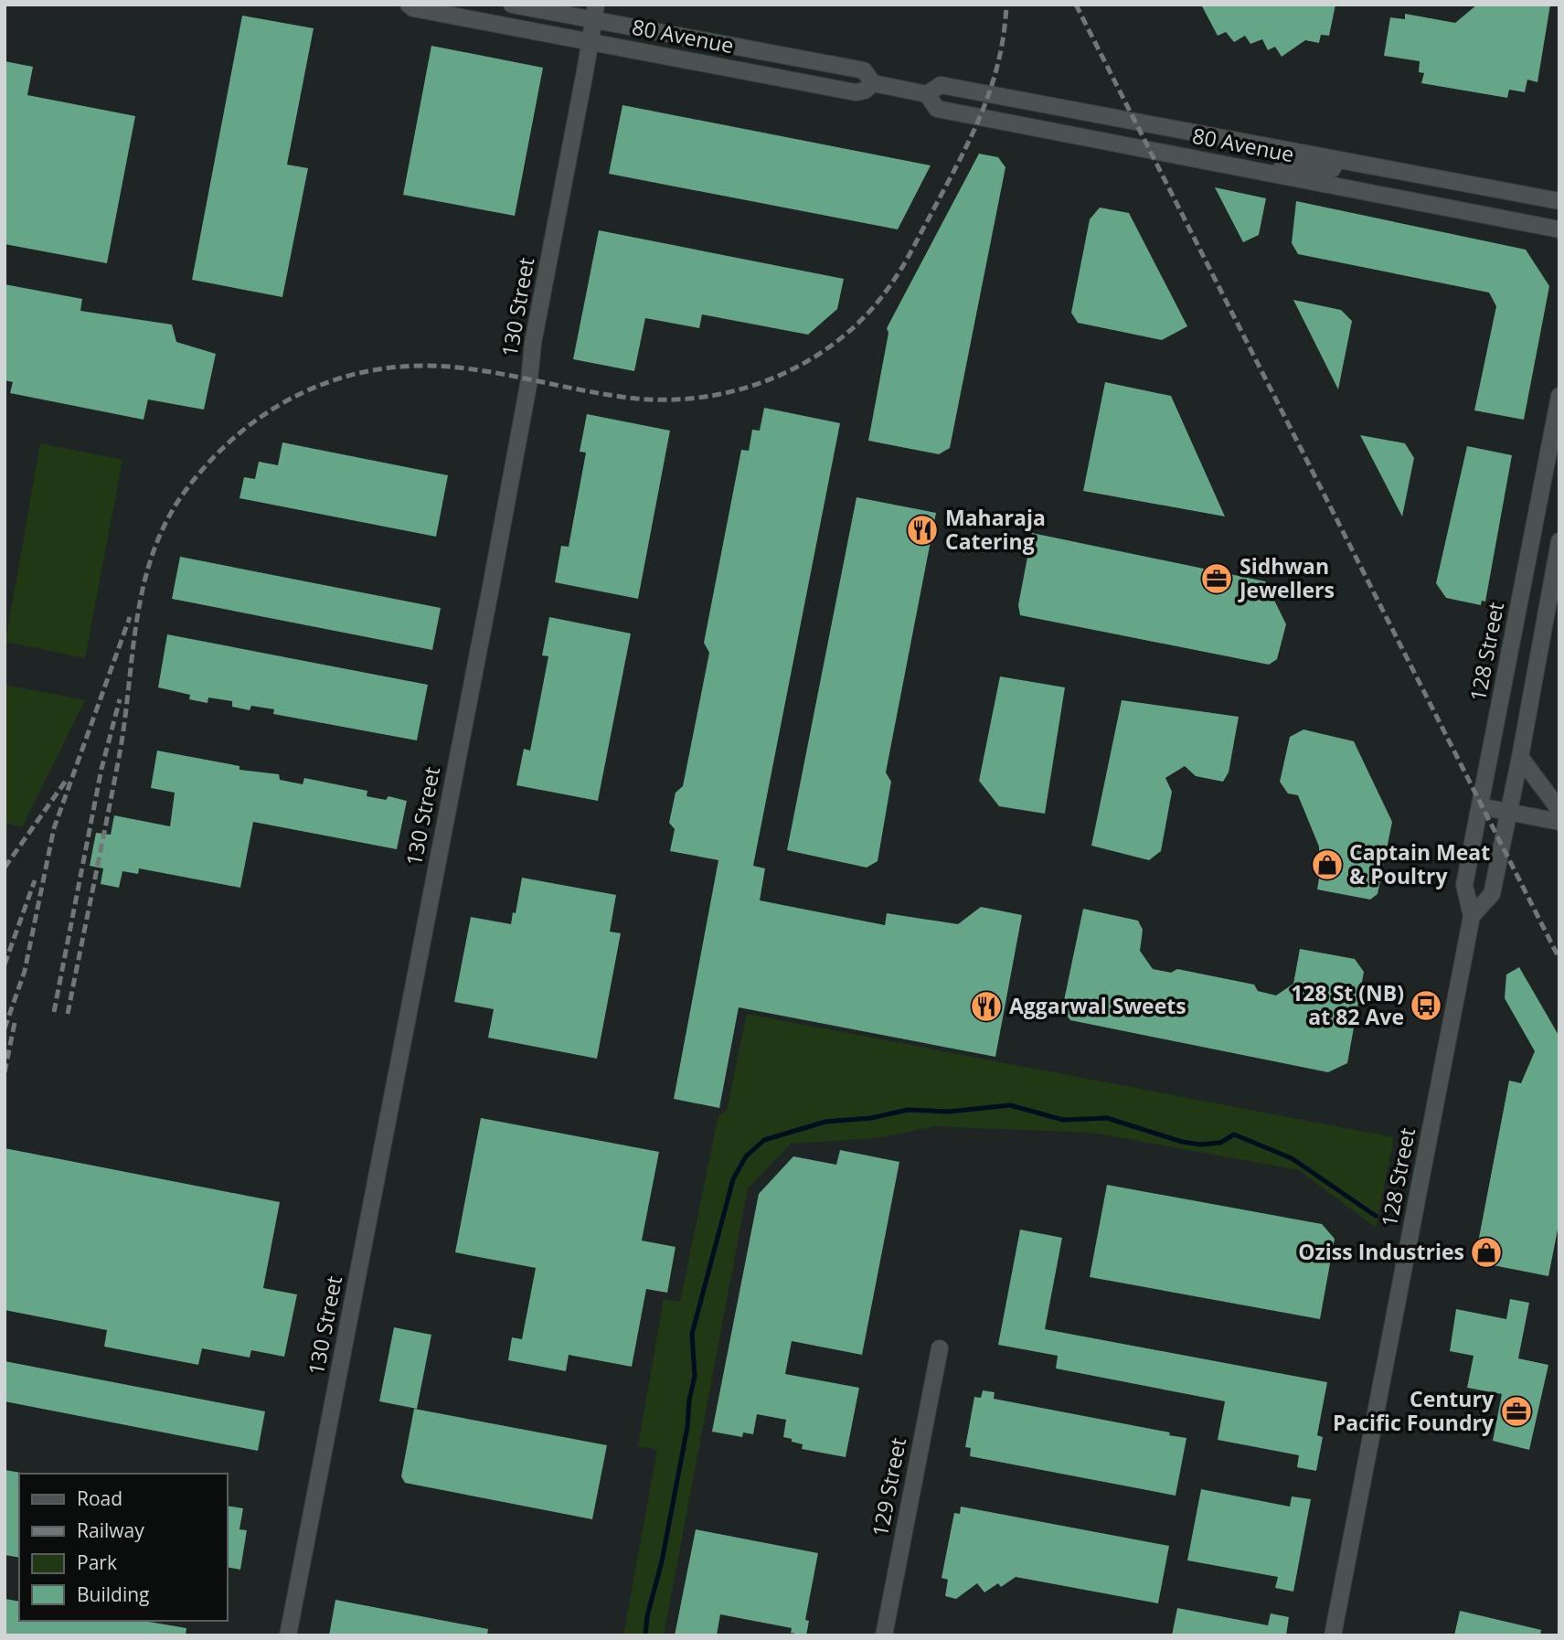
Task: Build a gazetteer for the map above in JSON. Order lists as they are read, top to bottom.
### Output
{
  "streets": {
    "main road": [
      "80 Avenue",
      "130 Street",
      "128 Street",
      "129 Street"
    ]
  },
  "crossings": [
    ["80 Avenue", "130 Street"]
  ],
  "places": {
    "restaurant": ["Maharaja Catering", "Aggarwal Sweets"],
    "office": ["Sidhwan Jewellers", "Century Pacific Foundry"],
    "shop": ["Captain Meat & Poultry", "Oziss Industries"],
    "bus stop": ["128 St (NB) at 82 Ave"]
  },
  "legend": [
    "Road",
    "Railway",
    "Park",
    "Building"
  ]
}
